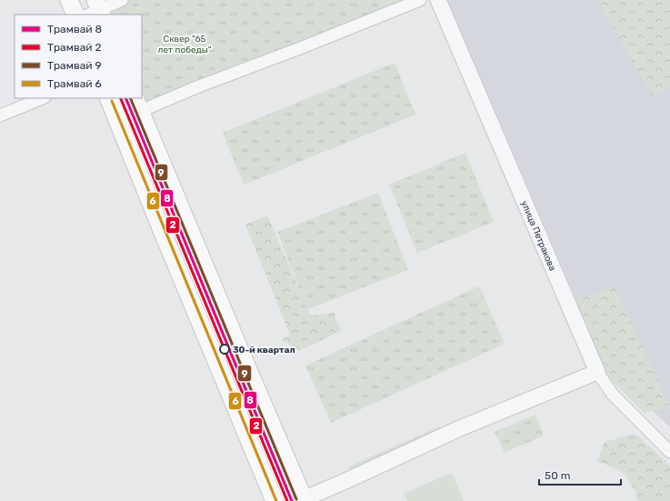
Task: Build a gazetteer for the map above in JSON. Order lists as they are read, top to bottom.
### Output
{
  "streets": {
    "street": ["улица Петракова"]
  },
  "parks": ["Сквер \"65 лет победы\""],
  "places": ["30-й квартал"],
  "lines": [
    "tram line 8",
    "tram line 9",
    "tram line 2",
    "tram line 6"
  ],
  "legend": [
    "Трамвай 8",
    "Трамвай 2",
    "Трамвай 9",
    "Трамвай 6"
  ],
  "scale_bar": "50 m"
}
